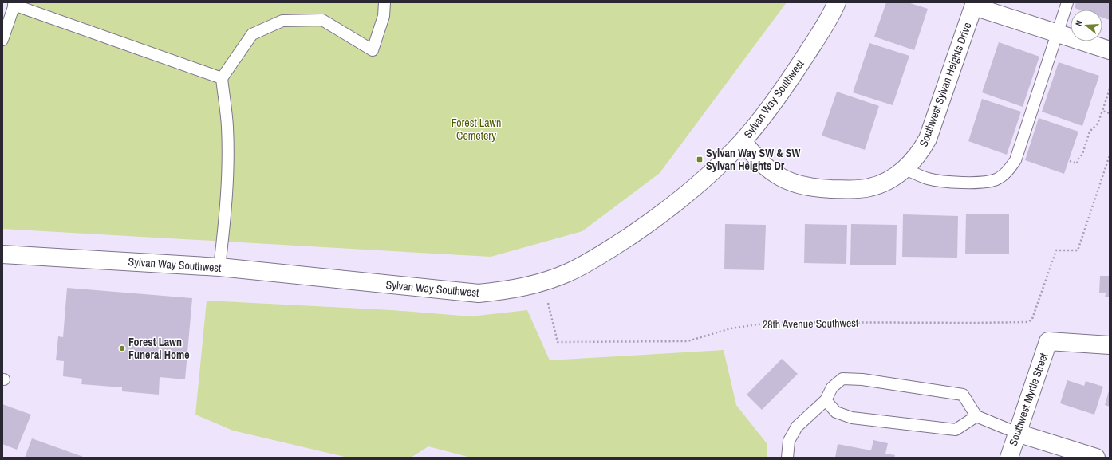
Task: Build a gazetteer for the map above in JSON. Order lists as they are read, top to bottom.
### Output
{
  "streets": {
    "street": ["Southwest Sylvan Heights Drive", "Sylvan Way Southwest", "Southwest Myrtle Street"],
    "path": ["28th Avenue Southwest"]
  },
  "crossings": [
    ["Southwest Sylvan Heights Drive", "Sylvan Way Southwest"]
  ],
  "parks": ["Forest Lawn Cemetery"],
  "places": {
    "transit": ["Sylvan Way SW & SW Sylvan Heights Dr"],
    "other": ["Forest Lawn Funeral Home"]
  },
  "north": "left"
}
